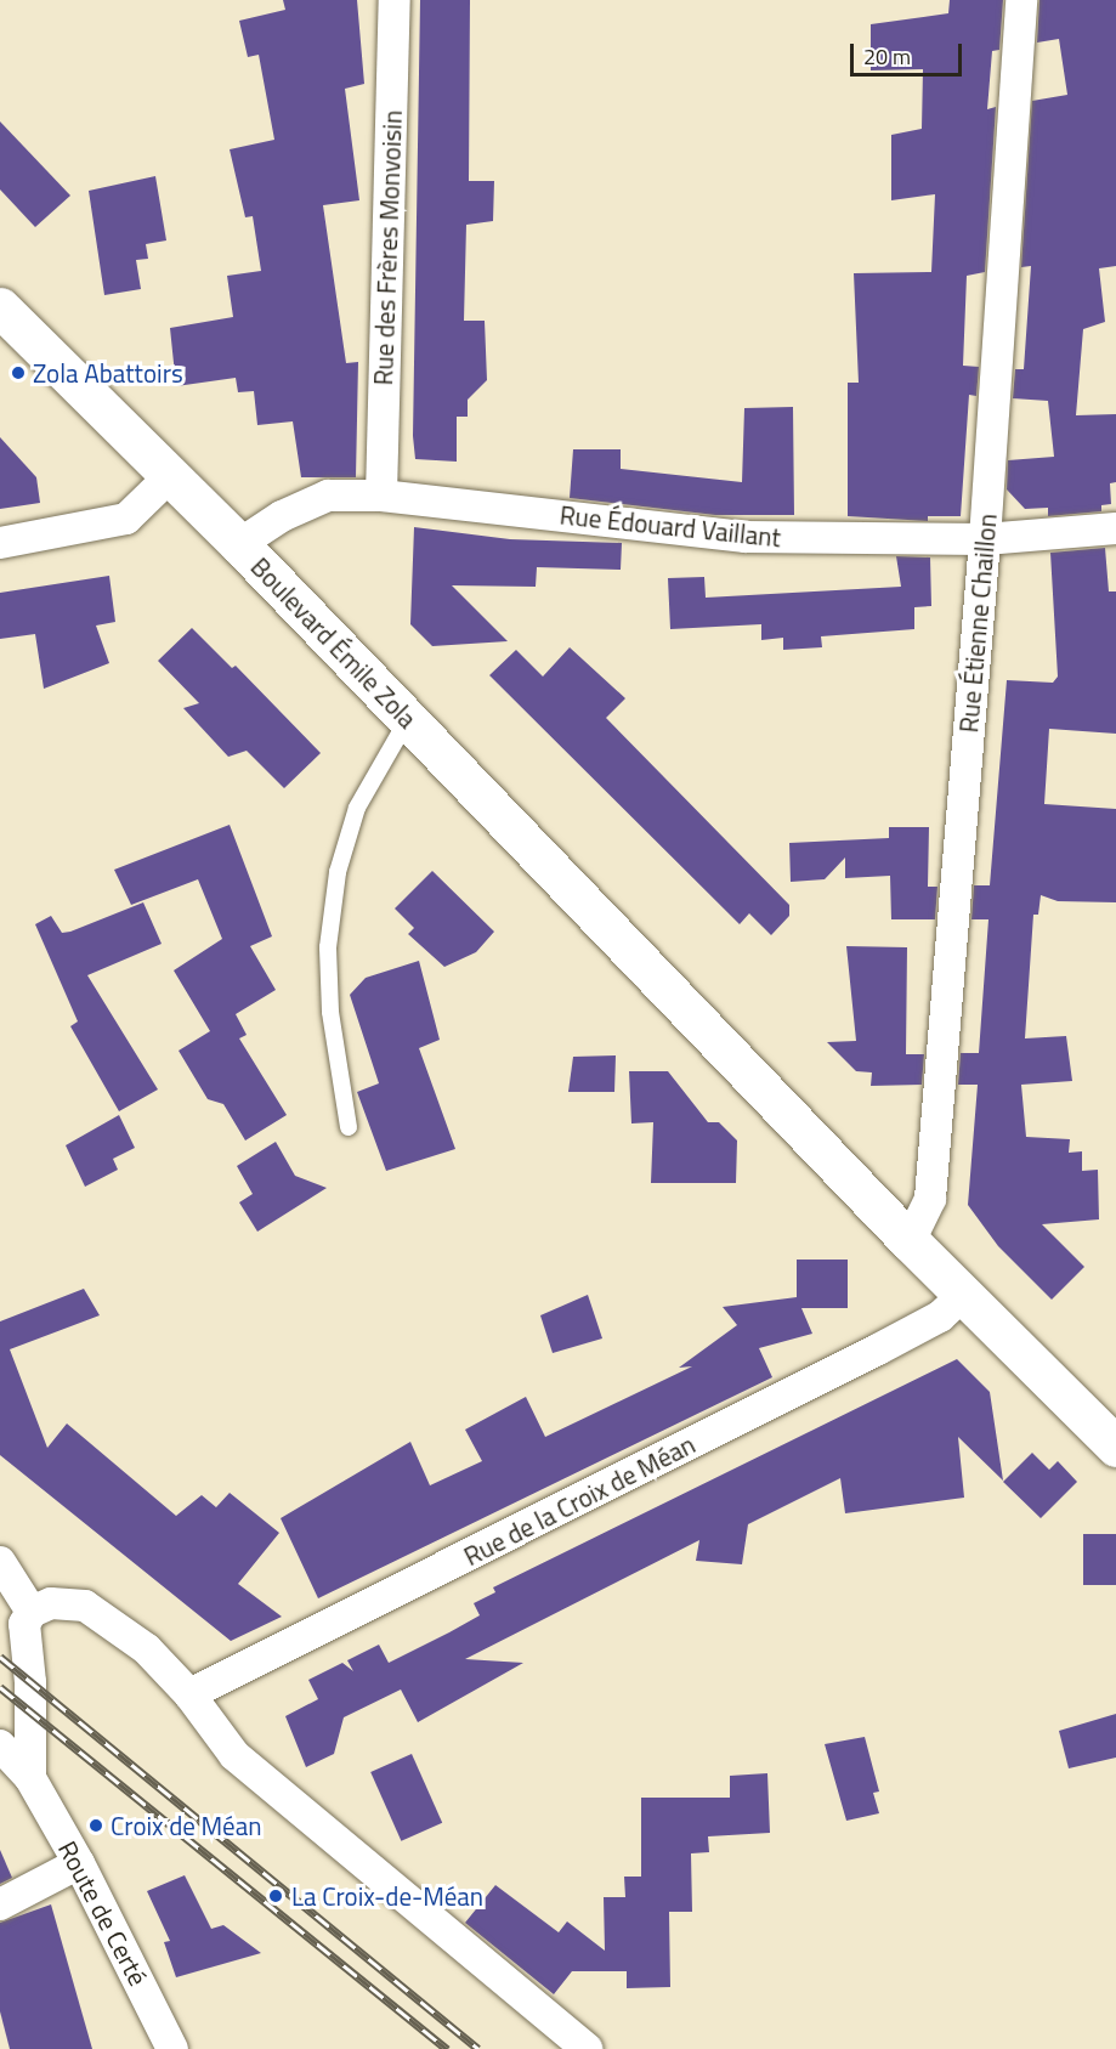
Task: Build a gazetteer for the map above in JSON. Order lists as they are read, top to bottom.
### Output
{
  "streets": {
    "main road": ["Boulevard Émile Zola"],
    "street": [
      "Rue des Frères Monvoisin",
      "Rue Édouard Vaillant",
      "Rue Étienne Chaillon",
      "Rue de la Croix de Méan",
      "Route de Certé"
    ]
  },
  "crossings": [
    ["Rue des Frères Monvoisin", "Rue Édouard Vaillant"],
    ["Rue Édouard Vaillant", "Rue Étienne Chaillon"],
    ["Rue Édouard Vaillant", "Boulevard Émile Zola"],
    ["Rue Étienne Chaillon", "Boulevard Émile Zola"],
    ["Boulevard Émile Zola", "Rue de la Croix de Méan"]
  ],
  "places": ["Zola Abattoirs", "Croix de Méan", "La Croix-de-Méan"],
  "scale_bar": "20 m"
}
